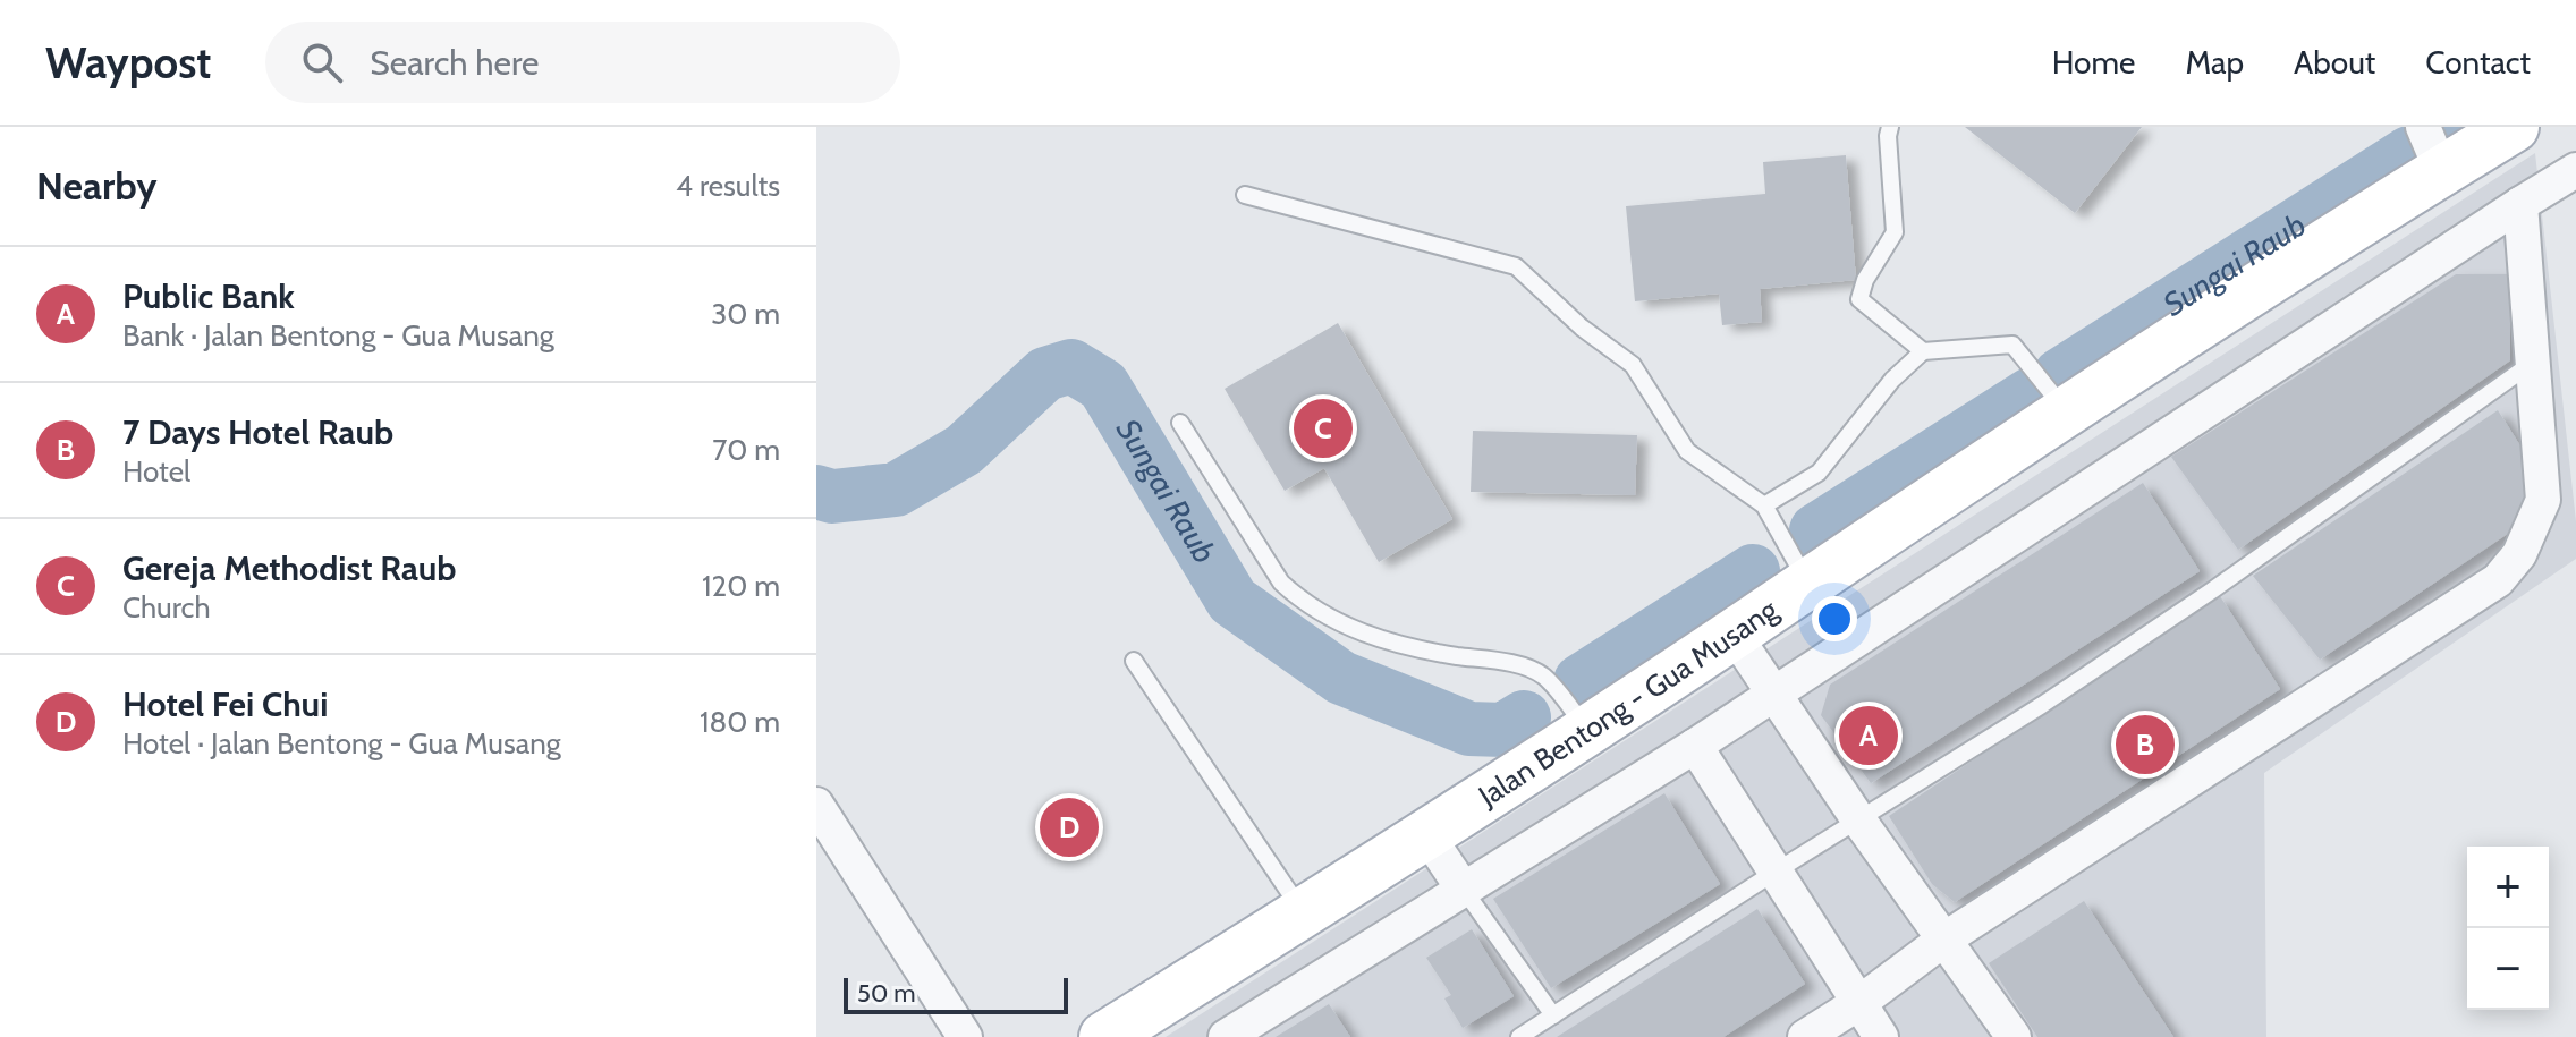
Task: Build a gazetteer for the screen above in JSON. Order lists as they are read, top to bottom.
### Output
{
  "streets": {
    "main road": ["Jalan Bentong - Gua Musang"]
  },
  "water": ["Sungai Raub"],
  "scale_bar": "50 m",
  "page": {
    "header": "Waypost",
    "search": "Search here",
    "nav": [
      "Home",
      "Map",
      "About",
      "Contact"
    ],
    "heading": ["Nearby", "4 results"],
    "list": [
      {
        "mark": "A",
        "name": "Public Bank",
        "note": "Bank · Jalan Bentong - Gua Musang",
        "value": "30 m"
      },
      {
        "mark": "B",
        "name": "7 Days Hotel Raub",
        "note": "Hotel",
        "value": "70 m"
      },
      {
        "mark": "C",
        "name": "Gereja Methodist Raub",
        "note": "Church",
        "value": "120 m"
      },
      {
        "mark": "D",
        "name": "Hotel Fei Chui",
        "note": "Hotel · Jalan Bentong - Gua Musang",
        "value": "180 m"
      }
    ],
    "pins": [
      "C",
      "A",
      "B",
      "D"
    ],
    "map_buttons": ["+", "−"],
    "scale": "50 m"
  }
}
